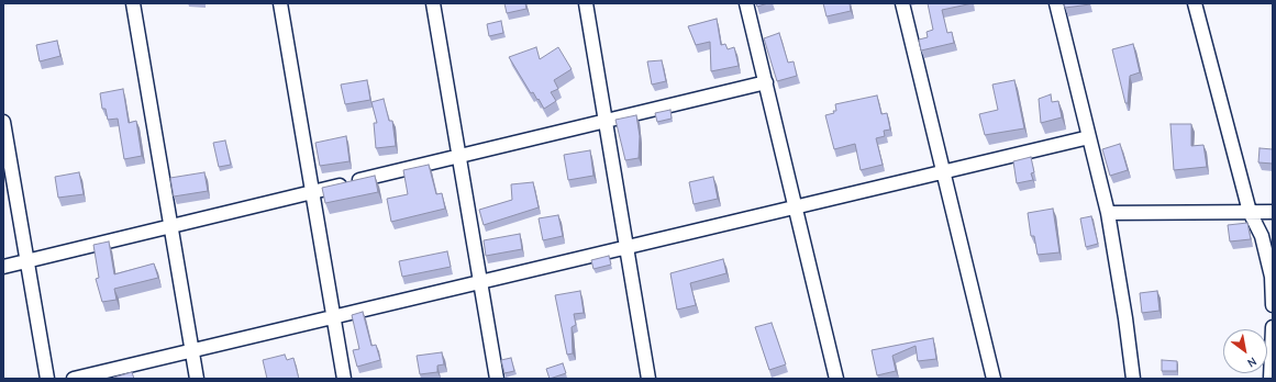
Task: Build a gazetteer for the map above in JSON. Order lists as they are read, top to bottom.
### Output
{
  "north": "bottom right"
}
